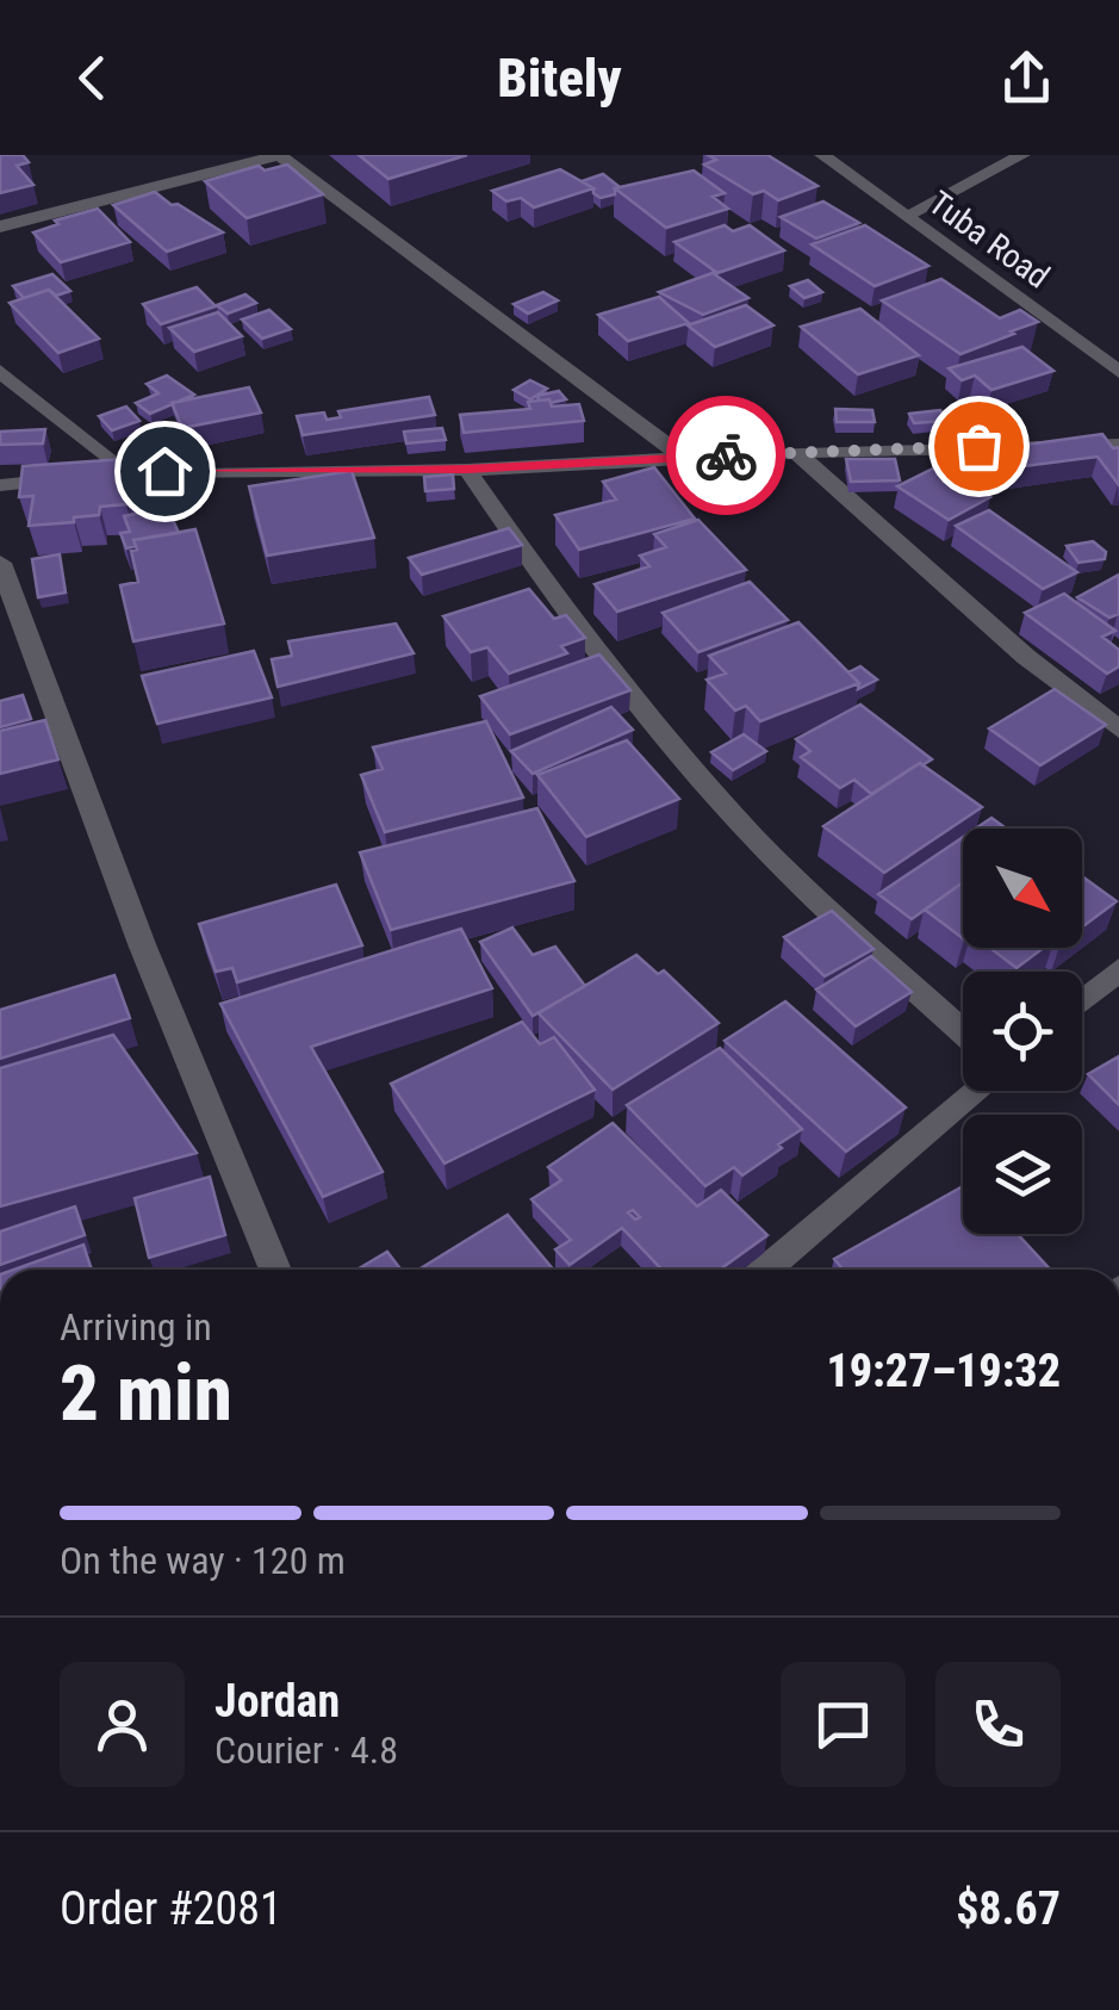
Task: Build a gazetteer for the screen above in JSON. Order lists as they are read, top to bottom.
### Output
{
  "streets": {
    "street": ["Tuba Road"]
  },
  "north": "bottom right",
  "page": {
    "header": "Bitely",
    "heading": ["2 min", "Arriving in", "19:27–19:32"],
    "panel": [
      "Jordan",
      "Courier · 4.8",
      "Order #2081",
      "$8.67"
    ],
    "bar": "On the way · 120 m"
  }
}
